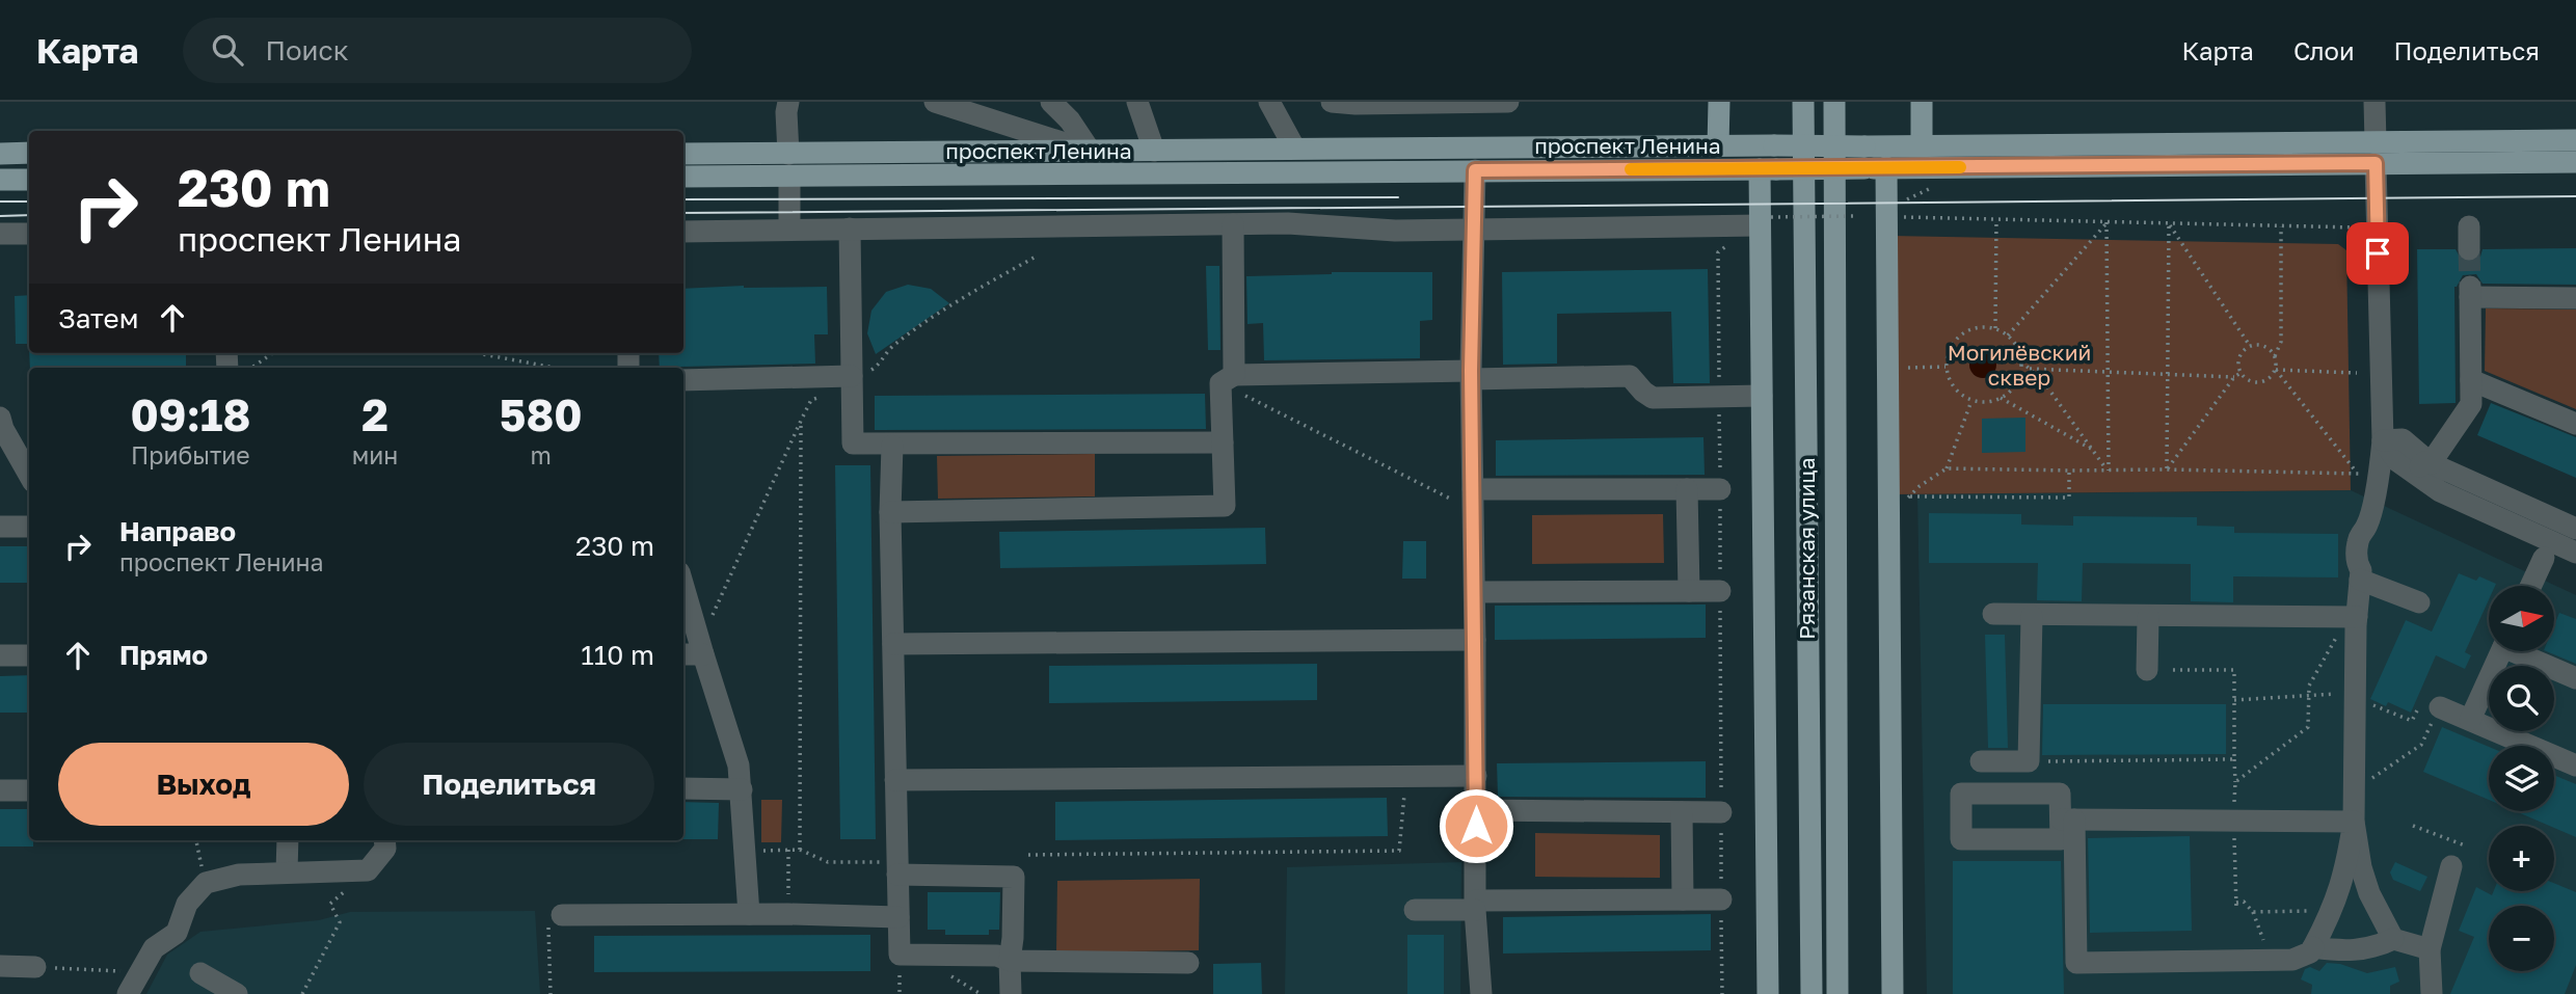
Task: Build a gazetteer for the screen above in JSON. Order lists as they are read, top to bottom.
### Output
{
  "streets": {
    "main road": ["проспект Ленина", "Рязанская улица"]
  },
  "parks": ["Могилёвский сквер"],
  "north": "right",
  "page": {
    "header": "Карта",
    "search": "Поиск",
    "nav": ["Карта", "Слои", "Поделиться"],
    "turn": ["230 m", "проспект Ленина"],
    "then": "Затем",
    "eta": [
      "09:18",
      "Прибытие",
      "2",
      "мин",
      "580",
      "m"
    ],
    "list": [
      {
        "name": "Направо",
        "note": "проспект Ленина",
        "value": "230 m"
      },
      {
        "name": "Прямо",
        "value": "110 m"
      }
    ],
    "map_buttons": ["+", "−"],
    "buttons": ["Выход", "Поделиться"]
  }
}
